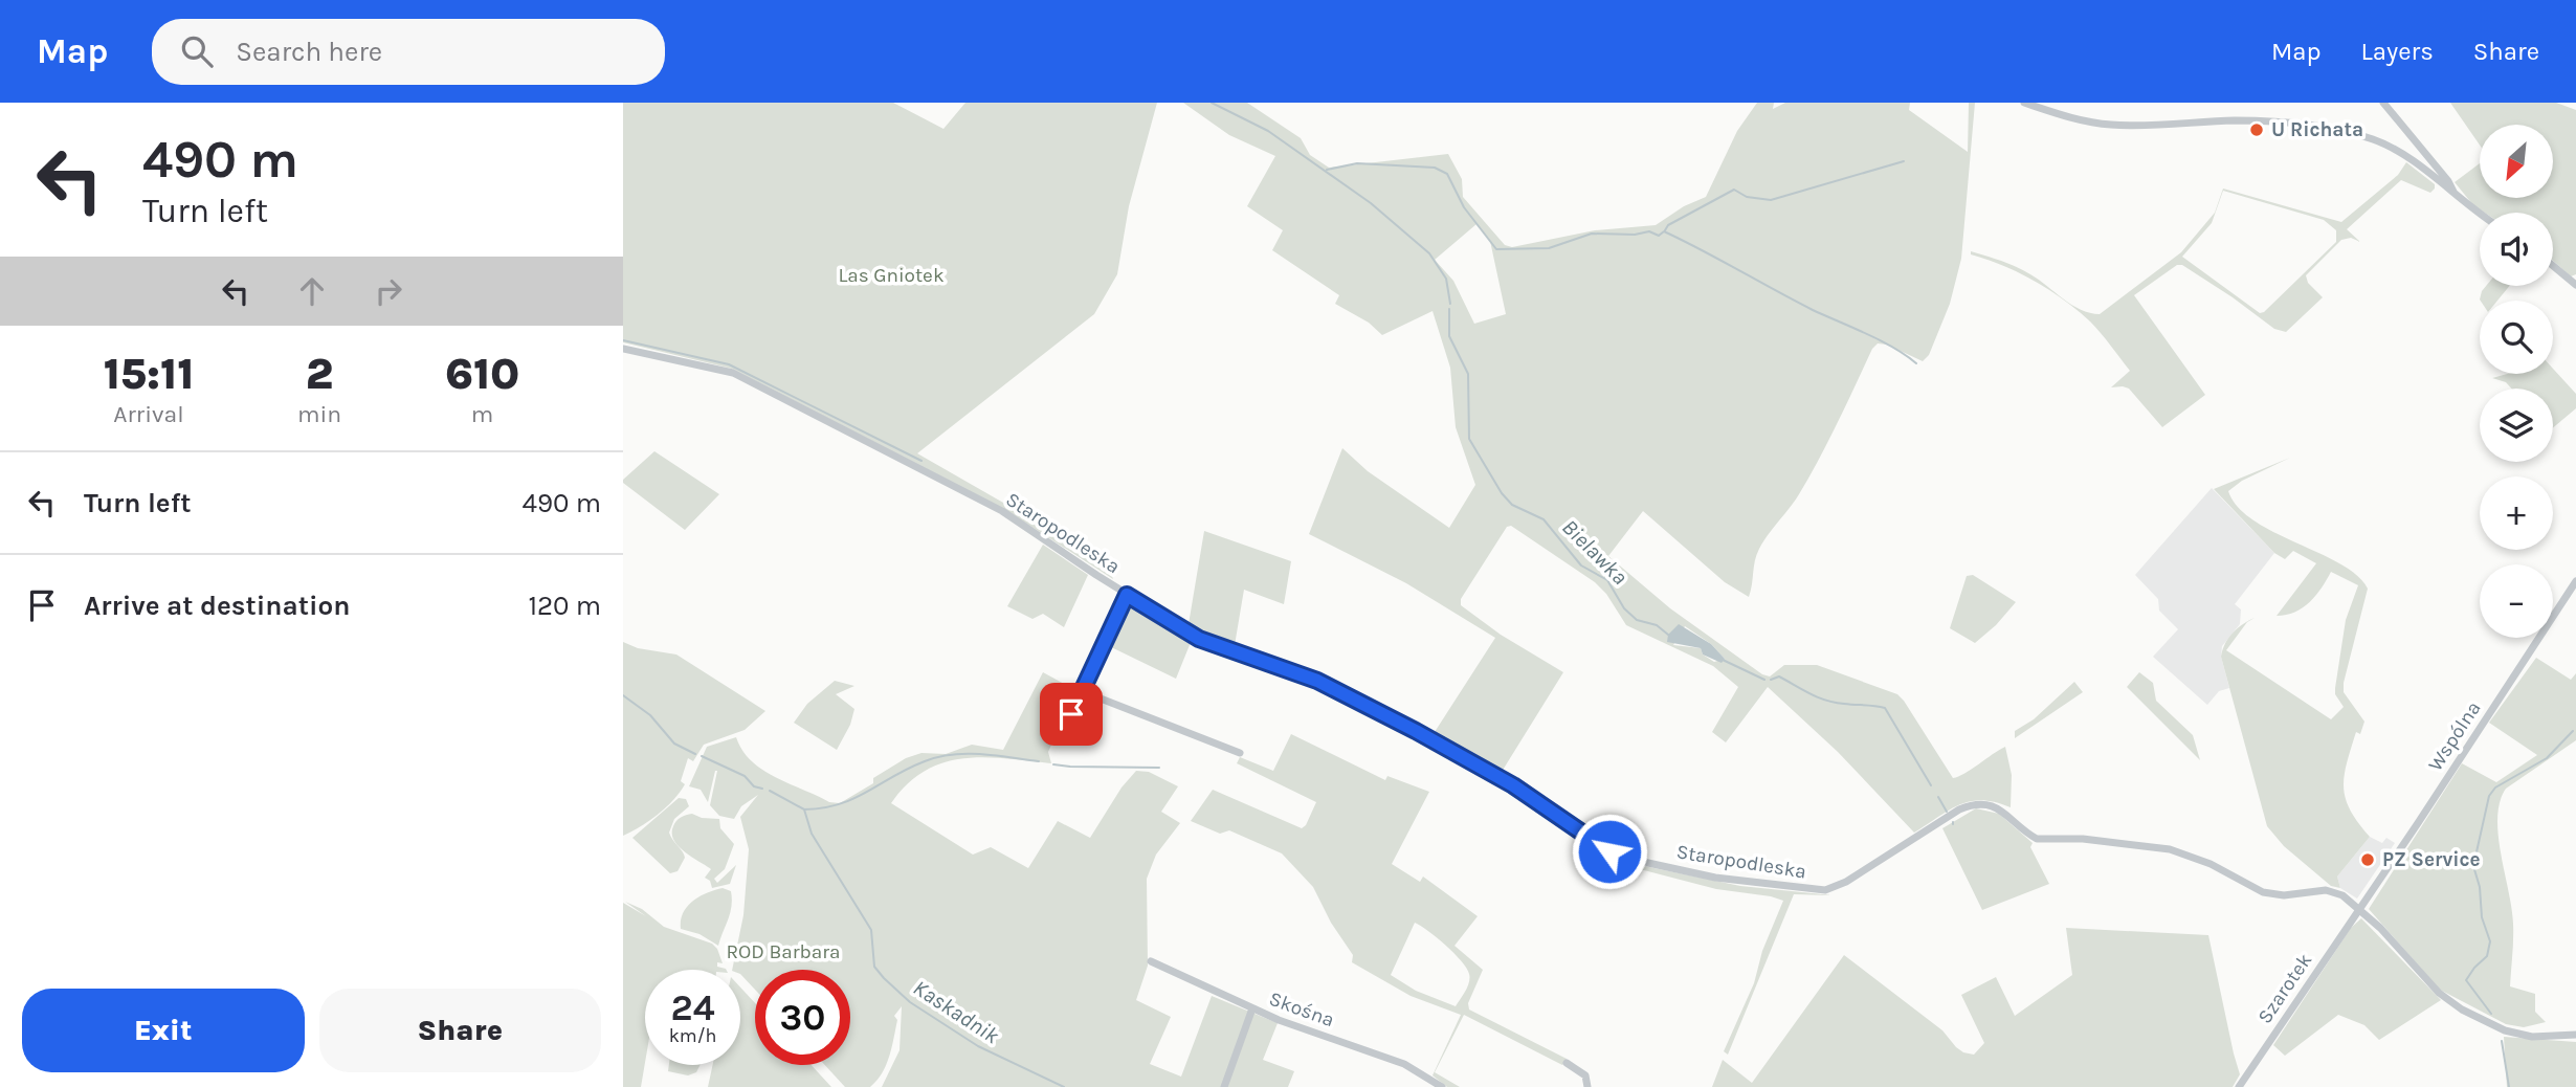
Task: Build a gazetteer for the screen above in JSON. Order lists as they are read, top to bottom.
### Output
{
  "streets": {
    "street": [
      "Staropodleska",
      "Wspólna",
      "Szarotek",
      "Skośna"
    ]
  },
  "crossings": [
    ["Staropodleska", "Wspólna"],
    ["Staropodleska", "Szarotek"],
    ["Wspólna", "Szarotek"]
  ],
  "water": ["Bielawka", "Kaskadnik"],
  "parks": ["Las Gniotek", "ROD Barbara"],
  "places": ["U Richata", "PZ Service"],
  "north": "bottom left",
  "page": {
    "header": "Map",
    "search": "Search here",
    "nav": ["Map", "Layers", "Share"],
    "turn": ["490 m", "Turn left"],
    "map_buttons": ["+", "−"],
    "eta": [
      "15:11",
      "Arrival",
      "2",
      "min",
      "610",
      "m"
    ],
    "list": [
      {
        "name": "Turn left",
        "value": "490 m"
      },
      {
        "name": "Arrive at destination",
        "value": "120 m"
      }
    ],
    "speed": "24 km/h",
    "limit": "30",
    "buttons": ["Exit", "Share"]
  }
}
